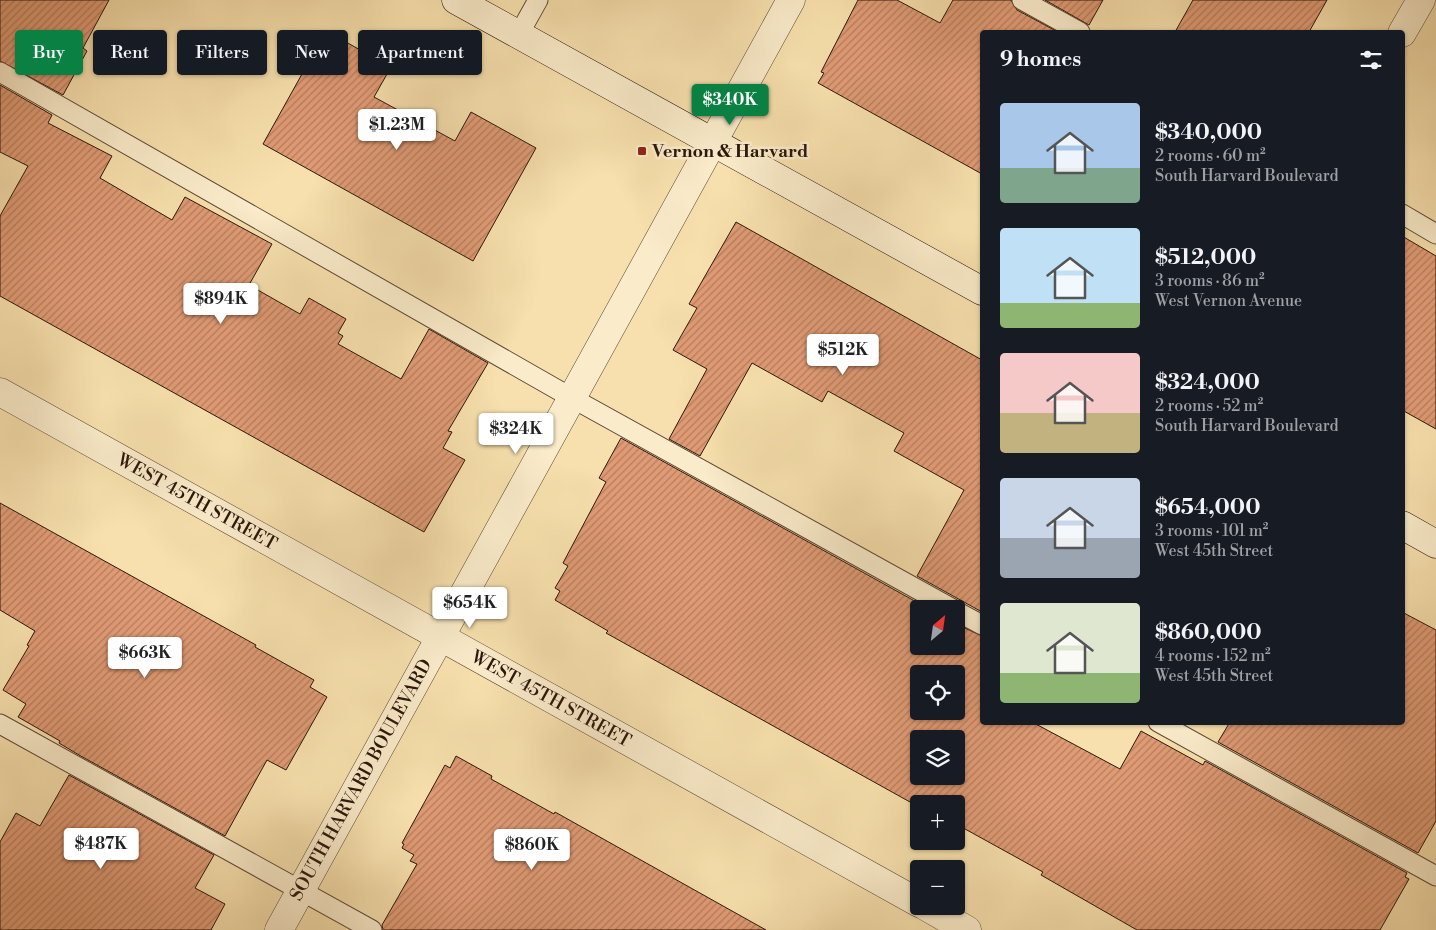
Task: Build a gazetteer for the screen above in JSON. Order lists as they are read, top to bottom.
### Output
{
  "streets": {
    "street": ["WEST 45TH STREET", "SOUTH HARVARD BOULEVARD"]
  },
  "crossings": [
    ["WEST 45TH STREET", "SOUTH HARVARD BOULEVARD"]
  ],
  "places": {
    "transit": ["Vernon & Harvard"]
  },
  "north": "top right",
  "page": {
    "chip": [
      "Buy",
      "Rent",
      "Filters",
      "New",
      "Apartment"
    ],
    "heading": "9 homes",
    "price": [
      "$340K",
      "$1.23M",
      "$894K",
      "$512K",
      "$324K",
      "$654K",
      "$663K",
      "$487K",
      "$860K"
    ],
    "list": [
      {
        "name": "$340,000",
        "note": "2 rooms · 60 m² · South Harvard Boulevard"
      },
      {
        "name": "$512,000",
        "note": "3 rooms · 86 m² · West Vernon Avenue"
      },
      {
        "name": "$324,000",
        "note": "2 rooms · 52 m² · South Harvard Boulevard"
      },
      {
        "name": "$654,000",
        "note": "3 rooms · 101 m² · West 45th Street"
      },
      {
        "name": "$860,000",
        "note": "4 rooms · 152 m² · West 45th Street"
      }
    ],
    "map_buttons": ["+", "−"]
  }
}
